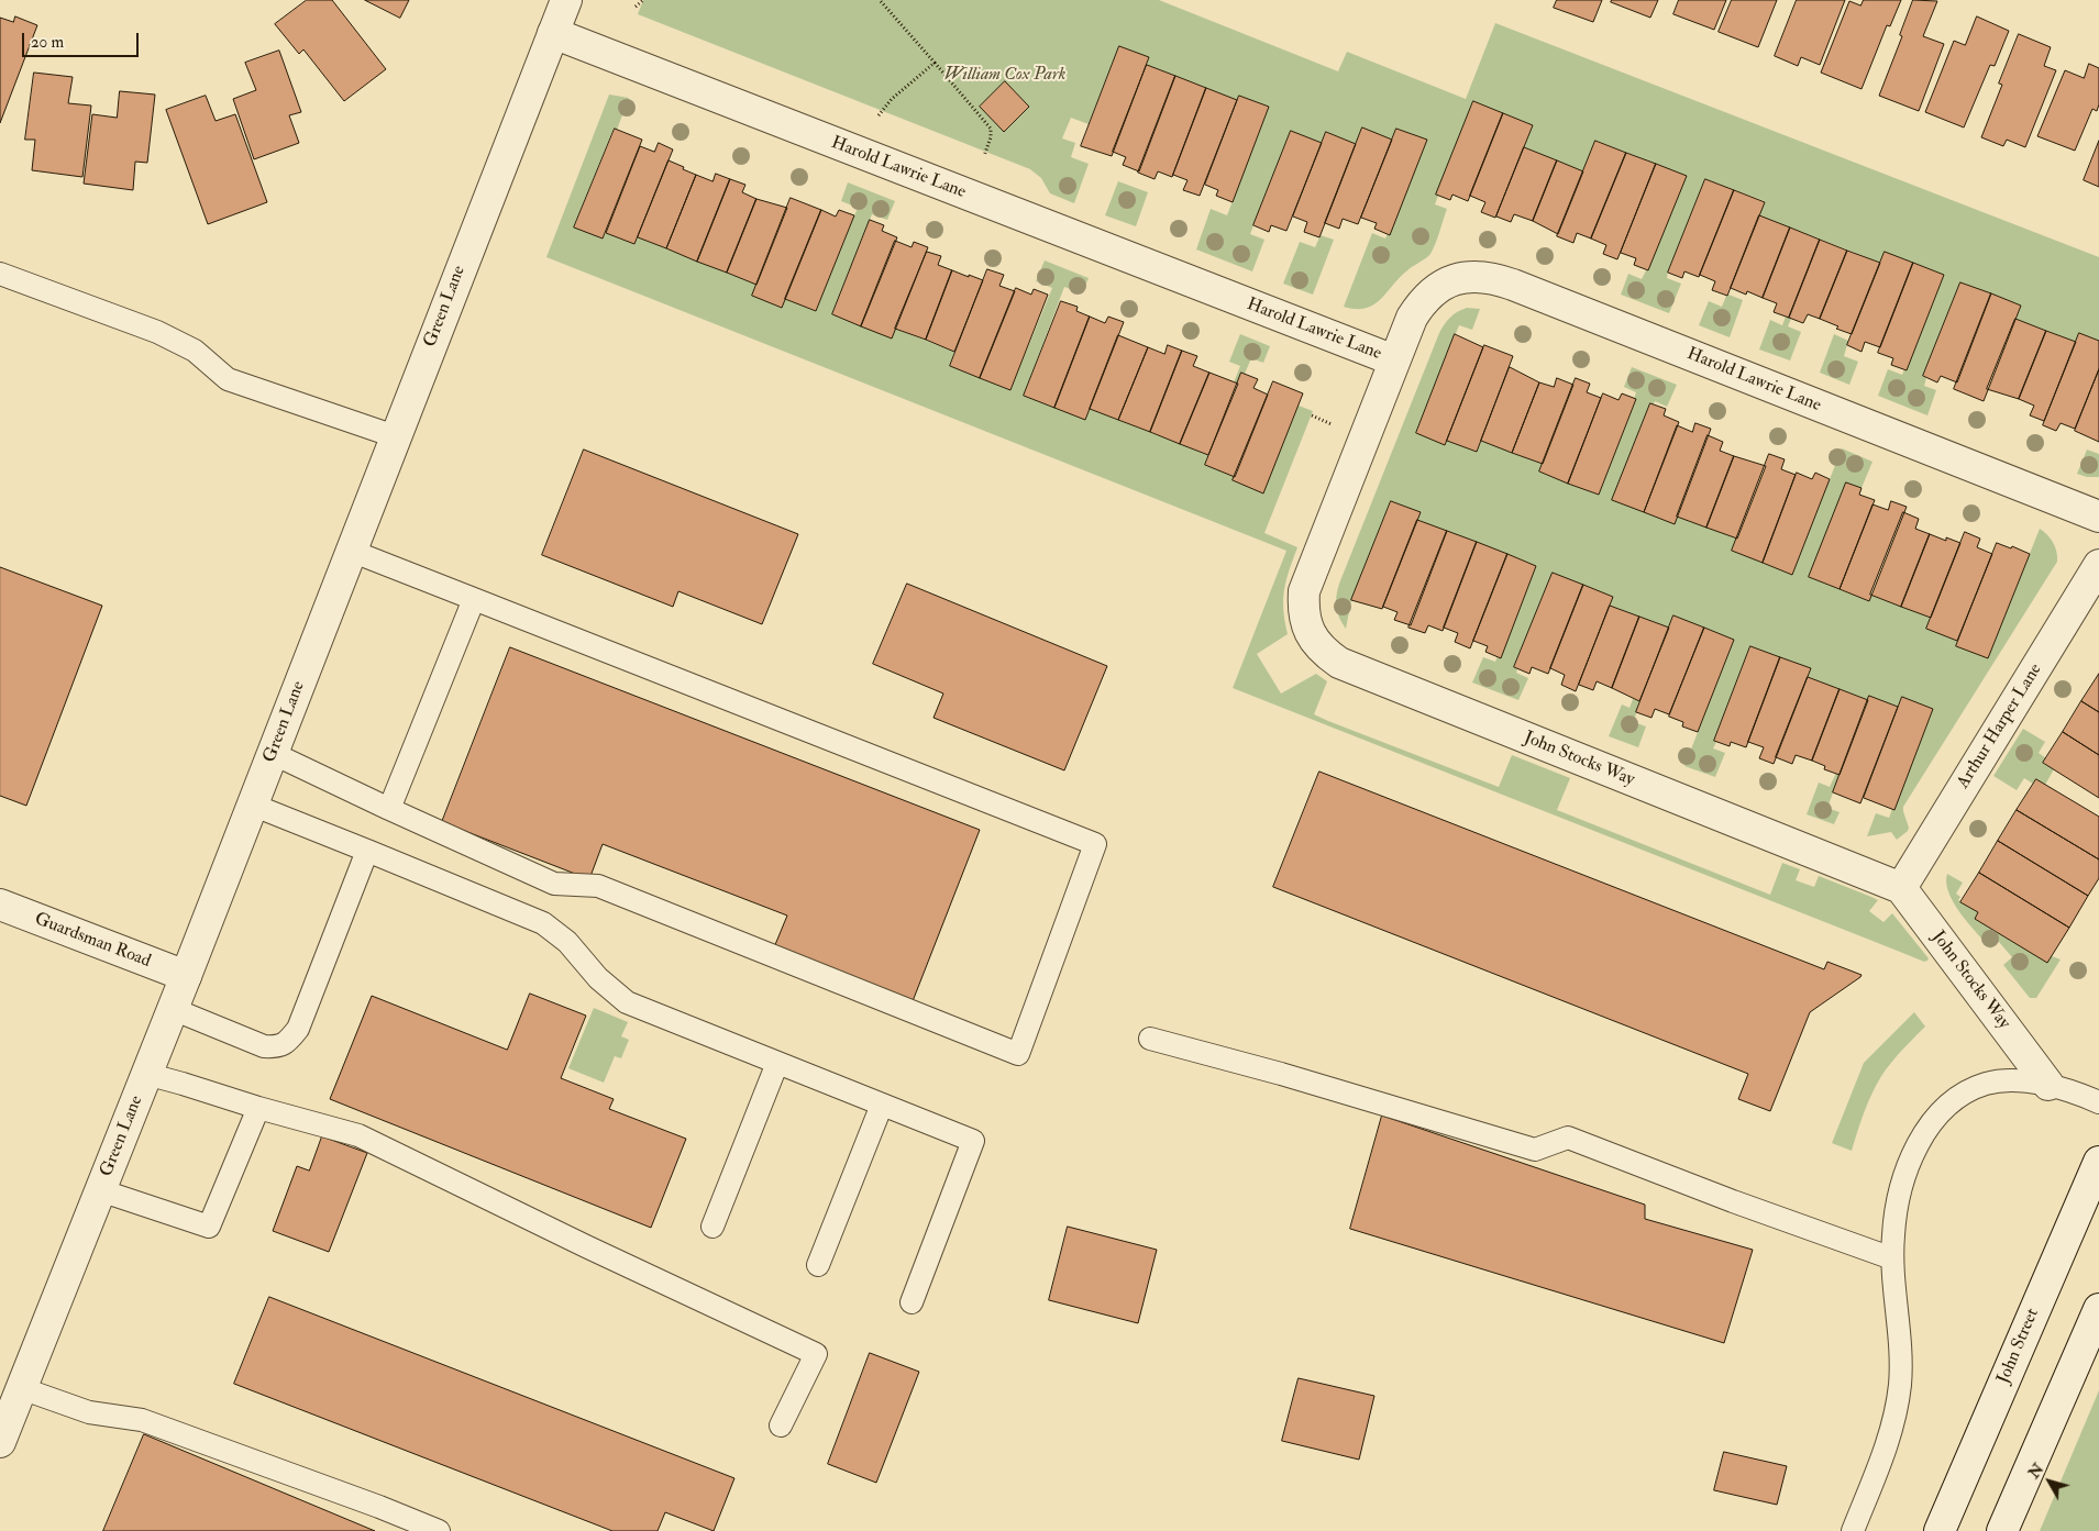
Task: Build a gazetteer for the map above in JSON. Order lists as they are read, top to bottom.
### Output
{
  "streets": {
    "street": [
      "Harold Lawrie Lane",
      "Green Lane",
      "Arthur Harper Lane",
      "John Stocks Way",
      "Guardsman Road",
      "John Street"
    ]
  },
  "crossings": [
    ["Harold Lawrie Lane", "Green Lane"],
    ["Harold Lawrie Lane", "John Stocks Way"],
    ["Green Lane", "Guardsman Road"],
    ["Arthur Harper Lane", "John Stocks Way"]
  ],
  "parks": ["William Cox Park"],
  "scale_bar": "20 m",
  "north": "top left"
}
